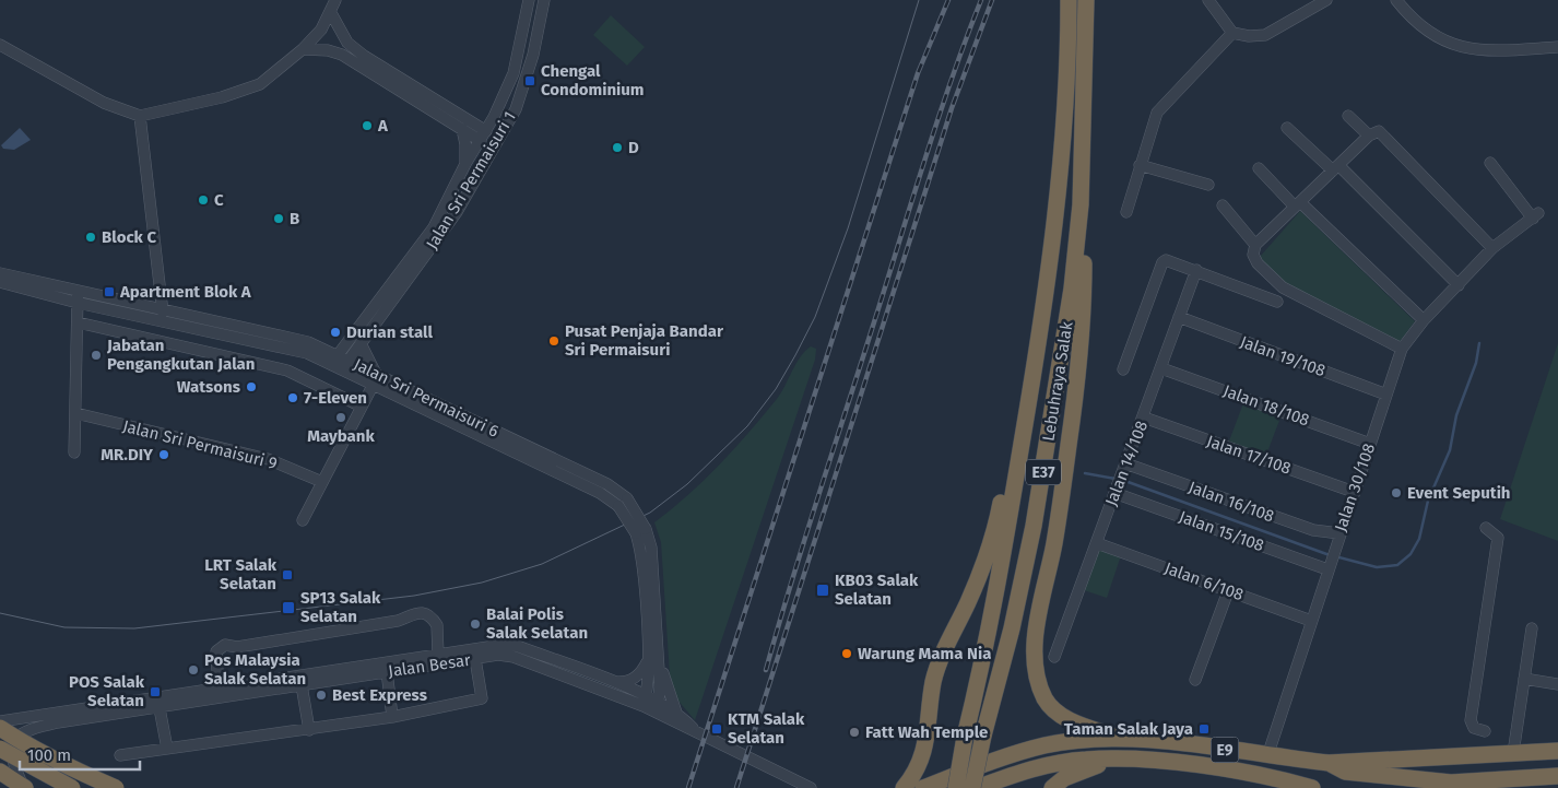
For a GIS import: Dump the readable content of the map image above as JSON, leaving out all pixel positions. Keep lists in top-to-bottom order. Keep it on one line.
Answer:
{"streets":{"highway":["Lebuhraya Salak","E37","E9"],"street":["Jalan Sri Permaisuri 1","Jalan 19/108","Jalan Sri Permaisuri 6","Jalan 18/108","Jalan Sri Permaisuri 9","Jalan 17/108","Jalan 14/108","Jalan 30/108","Jalan 16/108","Jalan 15/108","Jalan 6/108","Jalan Besar"]},"crossings":[["Jalan Sri Permaisuri 1","Jalan Sri Permaisuri 6"],["Jalan 19/108","Jalan 14/108"],["Jalan 19/108","Jalan 30/108"],["Jalan Sri Permaisuri 6","Jalan Besar"],["Jalan 18/108","Jalan 14/108"],["Jalan 18/108","Jalan 30/108"],["Jalan 17/108","Jalan 14/108"],["Jalan 17/108","Jalan 30/108"],["Jalan 14/108","Jalan 16/108"],["Jalan 14/108","Jalan 15/108"],["Jalan 14/108","Jalan 6/108"],["Jalan 30/108","Jalan 16/108"],["Jalan 30/108","Jalan 15/108"],["Jalan 30/108","Jalan 6/108"],["Jalan 30/108","E9"]],"places":{"transit":["Chengal Condominium","Apartment Blok A","LRT Salak Selatan","KB03 Salak Selatan","SP13 Salak Selatan","POS Salak Selatan","KTM Salak Selatan","Taman Salak Jaya"],"other":["A","D","C","B","Block C","Durian stall","Pusat Penjaja Bandar Sri Permaisuri","Jabatan Pengangkutan Jalan","Watsons","7-Eleven","Maybank","MR.DIY","Event Seputih","Balai Polis Salak Selatan","Warung Mama Nia","Pos Malaysia Salak Selatan","Best Express","Fatt Wah Temple"]},"scale_bar":"100 m"}
